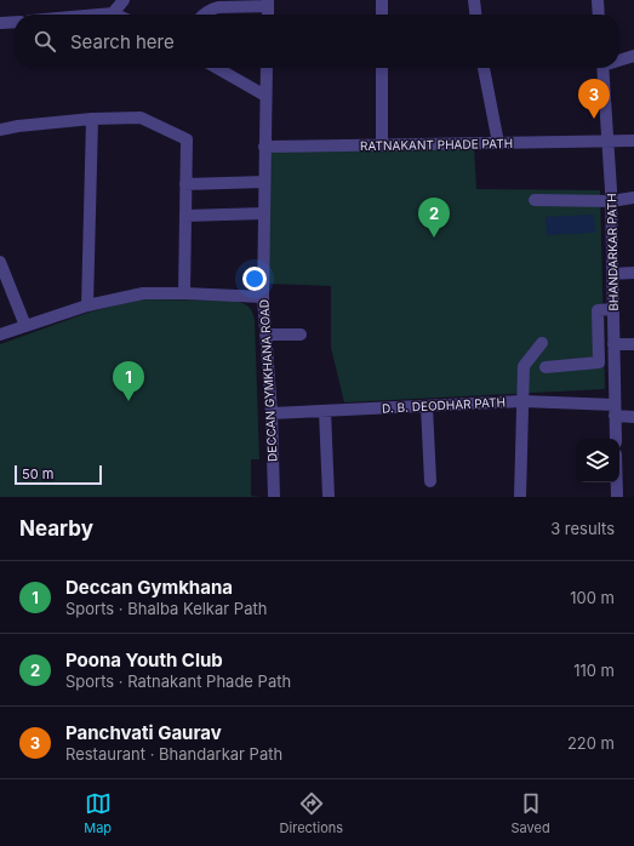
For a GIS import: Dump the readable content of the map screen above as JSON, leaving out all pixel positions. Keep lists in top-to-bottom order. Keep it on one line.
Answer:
{"streets":{"street":["RATNAKANT PHADE PATH","BHANDARKAR PATH","DECCAN GYMKHANA ROAD","D. B. DEODHAR PATH"]},"crossings":[["RATNAKANT PHADE PATH","BHANDARKAR PATH"],["RATNAKANT PHADE PATH","DECCAN GYMKHANA ROAD"],["BHANDARKAR PATH","D. B. DEODHAR PATH"],["DECCAN GYMKHANA ROAD","D. B. DEODHAR PATH"]],"scale_bar":"50 m","page":{"search":"Search here","pins":["3","2","1"],"scale":"50 m","heading":["Nearby","3 results"],"list":[{"mark":"1","name":"Deccan Gymkhana","note":"Sports · Bhalba Kelkar Path","value":"100 m"},{"mark":"2","name":"Poona Youth Club","note":"Sports · Ratnakant Phade Path","value":"110 m"},{"mark":"3","name":"Panchvati Gaurav","note":"Restaurant · Bhandarkar Path","value":"220 m"}],"nav":["Map","Directions","Saved"]}}
